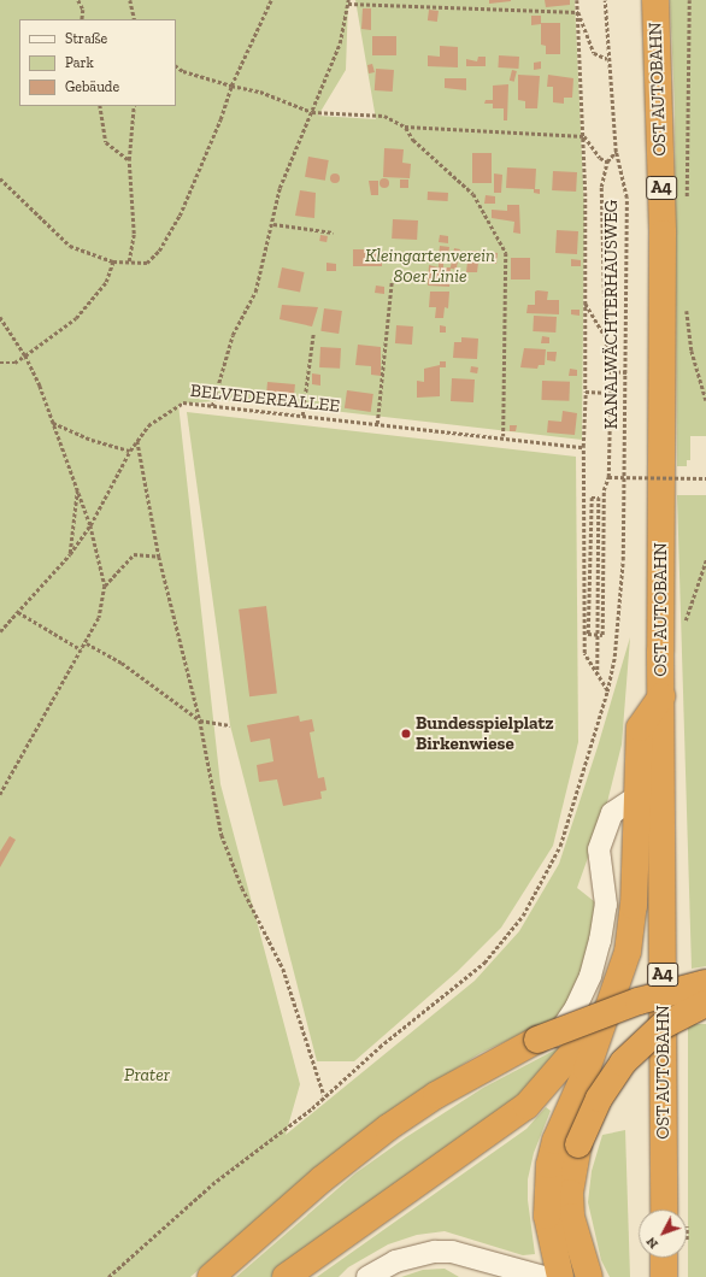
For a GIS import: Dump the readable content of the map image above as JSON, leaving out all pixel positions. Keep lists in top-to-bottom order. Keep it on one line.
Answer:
{"streets":{"highway":["OST AUTOBAHN","A4"],"path":["KANALWÄCHTERHAUSWEG","BELVEDEREALLEE"]},"parks":["Kleingartenverein 80er Linie","Prater"],"places":["Bundesspielplatz Birkenwiese"],"legend":["Straße","Park","Gebäude"],"north":"bottom left"}
